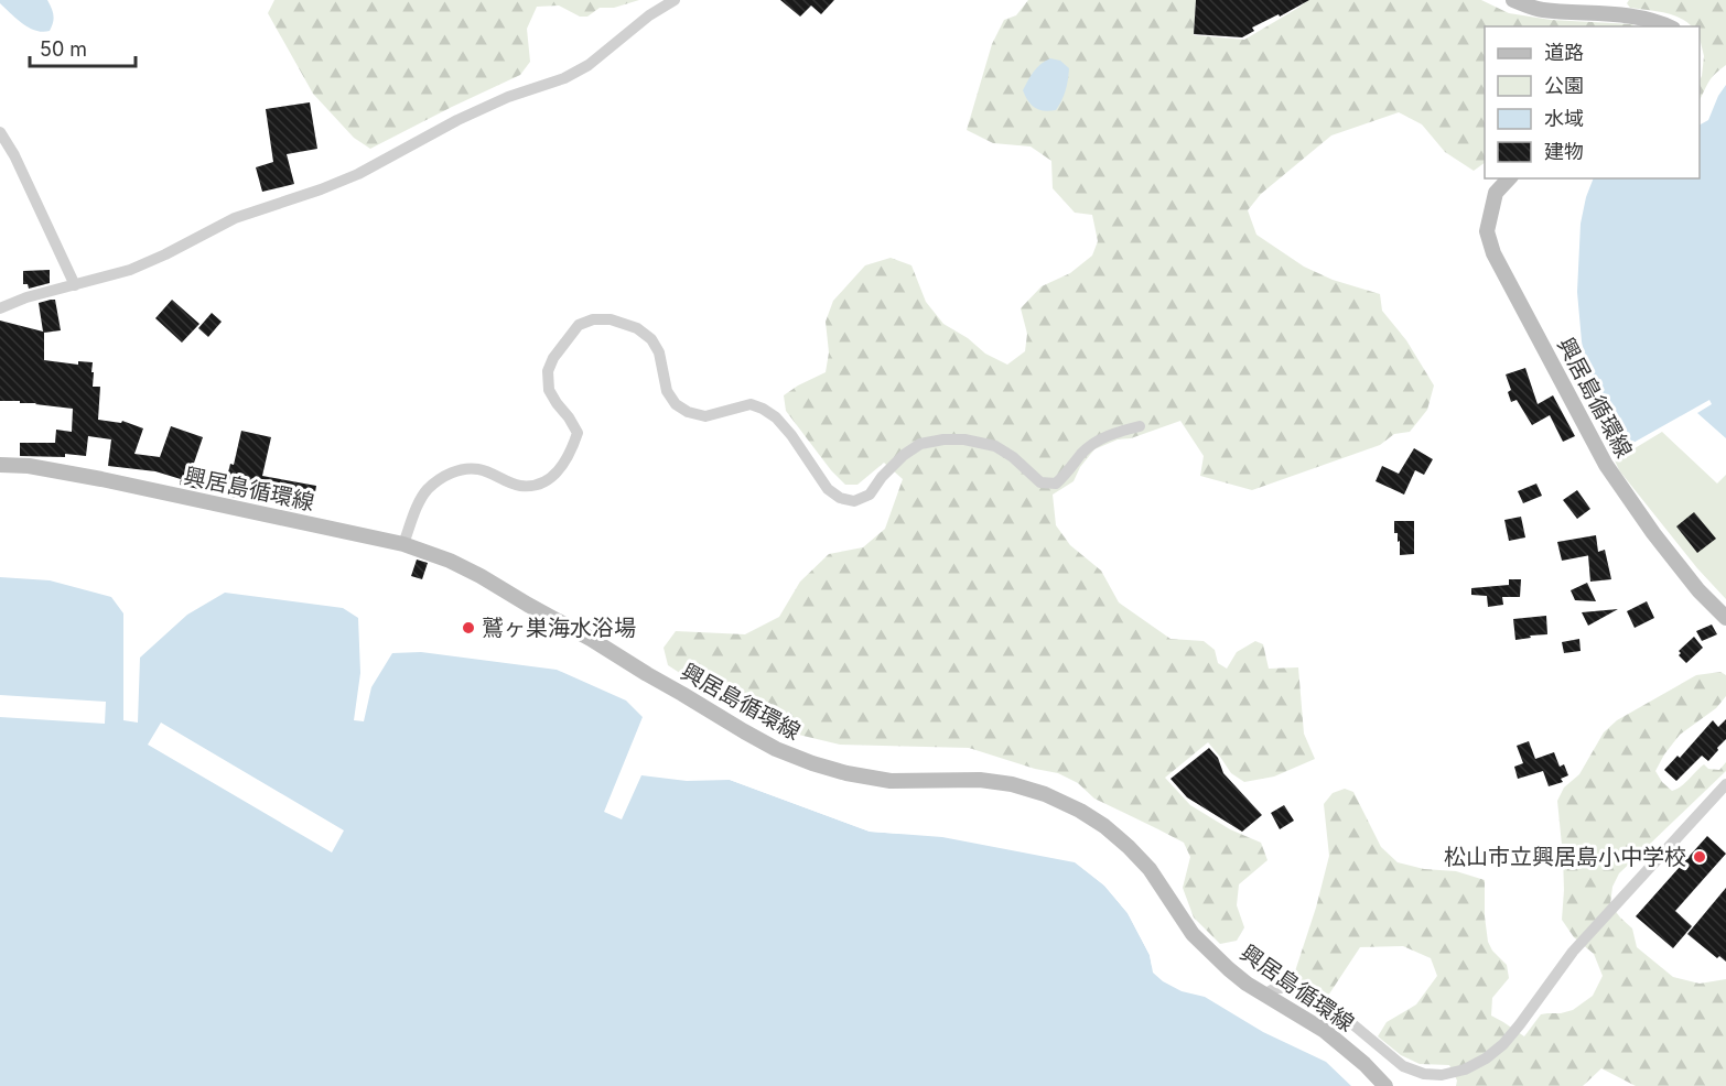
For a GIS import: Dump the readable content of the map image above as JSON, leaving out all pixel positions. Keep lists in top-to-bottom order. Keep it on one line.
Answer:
{"streets":{"main road":["興居島循環線"]},"places":["鷲ヶ巣海水浴場","松山市立興居島小中学校"],"legend":["道路","公園","水域","建物"],"scale_bar":"50 m"}
